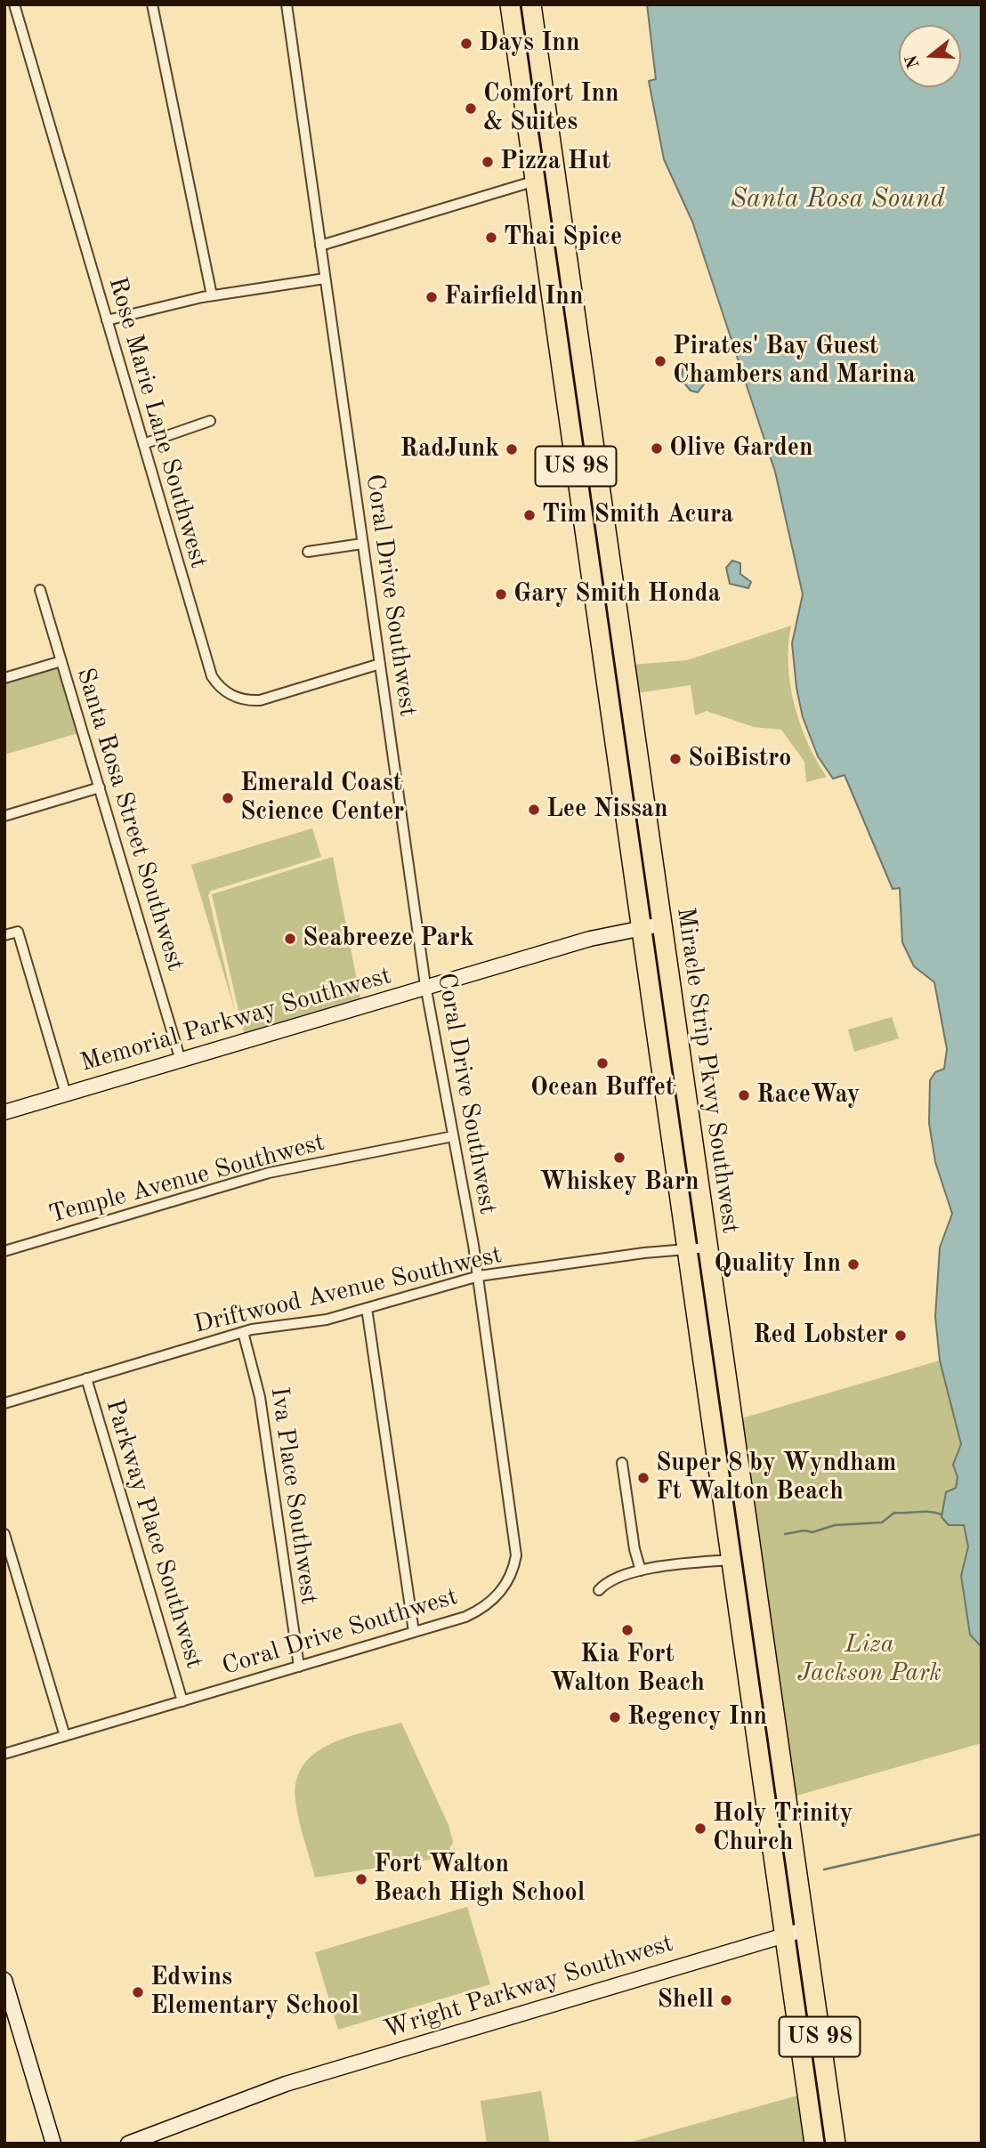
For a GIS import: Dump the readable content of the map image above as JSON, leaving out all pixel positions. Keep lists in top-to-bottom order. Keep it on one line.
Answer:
{"streets":{"highway":["US 98","Miracle Strip Pkwy Southwest"],"street":["Rose Marie Lane Southwest","Coral Drive Southwest","Santa Rosa Street Southwest","Memorial Parkway Southwest","Temple Avenue Southwest","Driftwood Avenue Southwest","Iva Place Southwest","Parkway Place Southwest","Wright Parkway Southwest"]},"crossings":[["Rose Marie Lane Southwest","Coral Drive Southwest"],["Coral Drive Southwest","Memorial Parkway Southwest"],["Coral Drive Southwest","Temple Avenue Southwest"],["Coral Drive Southwest","Driftwood Avenue Southwest"],["Coral Drive Southwest","Iva Place Southwest"],["Coral Drive Southwest","Parkway Place Southwest"],["Santa Rosa Street Southwest","Memorial Parkway Southwest"],["Memorial Parkway Southwest","Miracle Strip Pkwy Southwest"],["Miracle Strip Pkwy Southwest","Driftwood Avenue Southwest"],["Miracle Strip Pkwy Southwest","Wright Parkway Southwest"],["Driftwood Avenue Southwest","Iva Place Southwest"],["Driftwood Avenue Southwest","Parkway Place Southwest"]],"water":["Santa Rosa Sound"],"parks":["Liza Jackson Park"],"places":["Days Inn","Comfort Inn & Suites","Pizza Hut","Thai Spice","Fairfield Inn","Pirates' Bay Guest Chambers and Marina","Olive Garden","RadJunk","Tim Smith Acura","Gary Smith Honda","SoiBistro","Emerald Coast Science Center","Lee Nissan","Seabreeze Park","Ocean Buffet","RaceWay","Whiskey Barn","Quality Inn","Red Lobster","Super 8 by Wyndham Ft Walton Beach","Kia Fort Walton Beach","Regency Inn","Holy Trinity Church","Fort Walton Beach High School","Edwins Elementary School","Shell"],"north":"left"}
